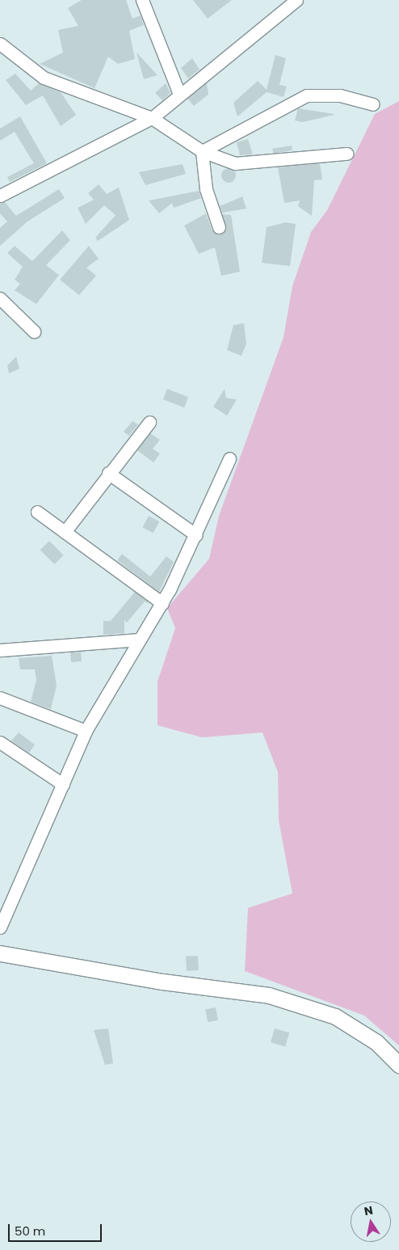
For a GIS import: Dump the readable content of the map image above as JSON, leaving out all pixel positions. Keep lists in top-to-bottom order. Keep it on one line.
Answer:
{"scale_bar":"50 m","north":"top"}
